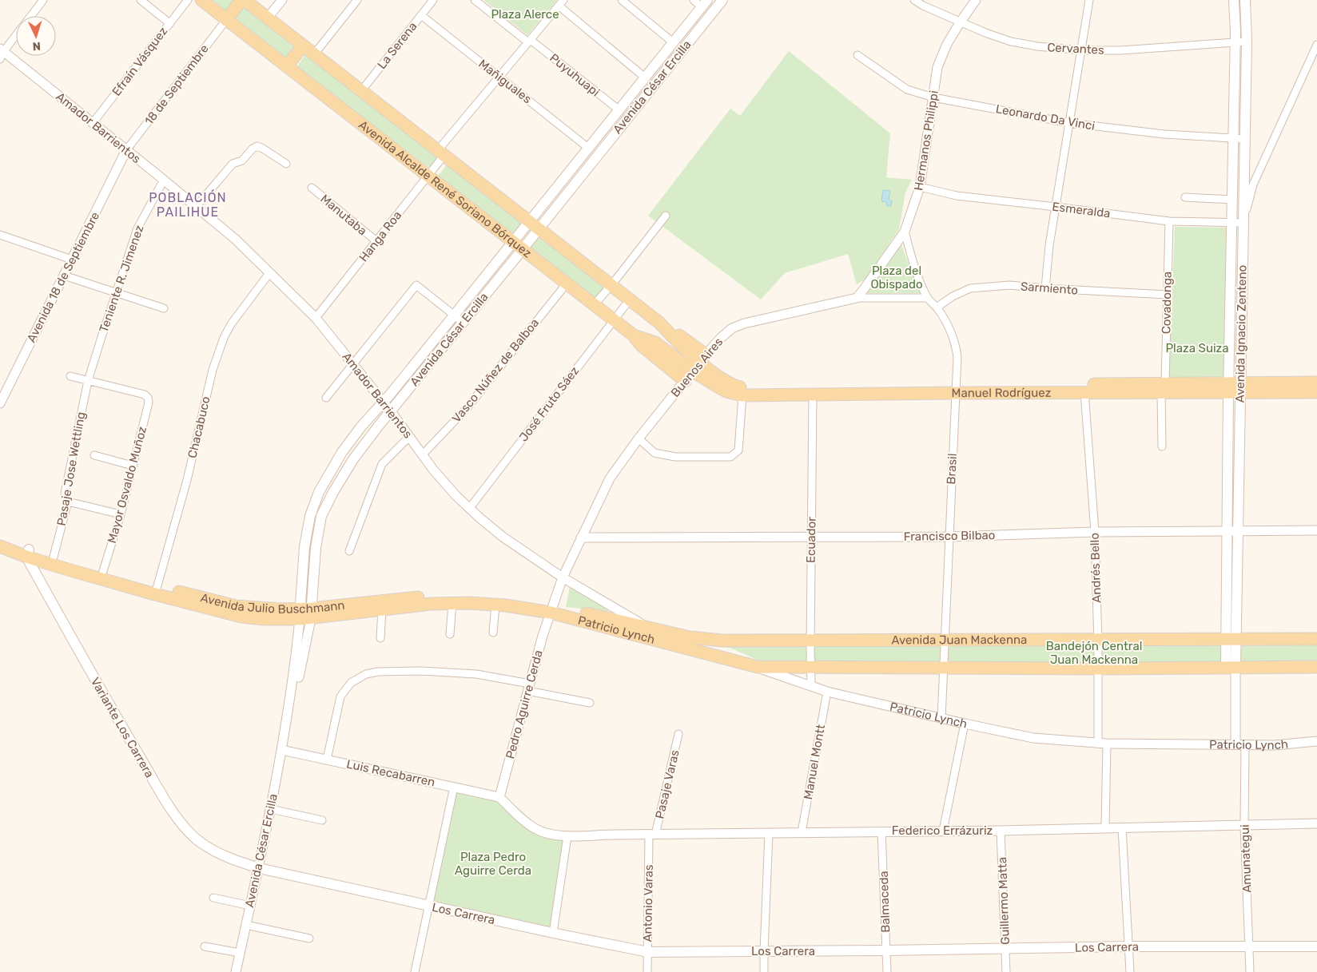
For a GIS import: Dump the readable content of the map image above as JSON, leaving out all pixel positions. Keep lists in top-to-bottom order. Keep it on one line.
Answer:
{"streets":{"main road":["Avenida César Ercilla","Avenida Alcalde René Soriano Bórquez","Avenida Ignacio Zenteno","Manuel Rodríguez","Avenida Julio Buschmann","Patricio Lynch","Avenida Juan Mackenna","Variante Los Carrera","Los Carrera"],"street":["La Serena","Cervantes","Efraín Vásquez","Puyuhuapi","Mañiguales","18 de Septiembre","Leonardo Da Vinci","Amador Barrientos","Hermanos Philippi","Esmeralda","Manutaba","Hanga Roa","Avenida 18 de Septiembre","Teniente R. Jimenez","Sarmiento","Covadonga","Buenos Aires","Vasco Núñez de Balboa","José Fruto Sáez","Chacabuco","Pasaje Jose Wettling","Brasil","Mayor Osvaldo Muñoz","Francisco Bilbao","Ecuador","Andrés Bello","Pedro Aguirre Cerda","Manuel Montt","Luis Recabarren","Pasaje Varas","Federico Errázuriz","Amunategui","Guillermo Matta","Balmaceda","Antonio Varas"]},"crossings":[["La Serena","Mañiguales"],["Cervantes","Hermanos Philippi"],["Cervantes","Avenida Ignacio Zenteno"],["Efraín Vásquez","Amador Barrientos"],["Puyuhuapi","Avenida César Ercilla"],["Puyuhuapi","Hanga Roa"],["Mañiguales","Avenida César Ercilla"],["Mañiguales","Hanga Roa"],["18 de Septiembre","Amador Barrientos"],["18 de Septiembre","Avenida Alcalde René Soriano Bórquez"],["18 de Septiembre","Avenida 18 de Septiembre"],["Avenida César Ercilla","Amador Barrientos"],["Avenida César Ercilla","Avenida Alcalde René Soriano Bórquez"],["Avenida César Ercilla","Avenida Julio Buschmann"],["Avenida César Ercilla","Variante Los Carrera"],["Avenida César Ercilla","Luis Recabarren"],["Avenida César Ercilla","Los Carrera"],["Leonardo Da Vinci","Hermanos Philippi"],["Leonardo Da Vinci","Avenida Ignacio Zenteno"],["Amador Barrientos","Hanga Roa"],["Amador Barrientos","Avenida 18 de Septiembre"],["Amador Barrientos","Teniente R. Jimenez"],["Amador Barrientos","Buenos Aires"],["Amador Barrientos","Vasco Núñez de Balboa"],["Amador Barrientos","José Fruto Sáez"],["Amador Barrientos","Chacabuco"],["Amador Barrientos","Avenida Juan Mackenna"],["Hermanos Philippi","Esmeralda"],["Hermanos Philippi","Buenos Aires"],["Hermanos Philippi","Brasil"],["Avenida Alcalde René Soriano Bórquez","Hanga Roa"],["Avenida Alcalde René Soriano Bórquez","Buenos Aires"],["Avenida Alcalde René Soriano Bórquez","Vasco Núñez de Balboa"],["Avenida Alcalde René Soriano Bórquez","Manuel Rodríguez"],["Avenida Alcalde René Soriano Bórquez","José Fruto Sáez"],["Esmeralda","Covadonga"],["Esmeralda","Avenida Ignacio Zenteno"],["Manutaba","Hanga Roa"],["Teniente R. Jimenez","Pasaje Jose Wettling"],["Teniente R. Jimenez","Mayor Osvaldo Muñoz"],["Sarmiento","Covadonga"],["Sarmiento","Brasil"],["Covadonga","Manuel Rodríguez"],["Avenida Ignacio Zenteno","Manuel Rodríguez"],["Avenida Ignacio Zenteno","Francisco Bilbao"],["Avenida Ignacio Zenteno","Avenida Juan Mackenna"],["Buenos Aires","Manuel Rodríguez"],["Buenos Aires","Brasil"],["Buenos Aires","Francisco Bilbao"],["Buenos Aires","Avenida Julio Buschmann"],["Buenos Aires","Patricio Lynch"],["Buenos Aires","Avenida Juan Mackenna"],["Buenos Aires","Pedro Aguirre Cerda"],["Manuel Rodríguez","Brasil"],["Manuel Rodríguez","Ecuador"],["Manuel Rodríguez","Andrés Bello"],["Chacabuco","Avenida Julio Buschmann"],["Pasaje Jose Wettling","Mayor Osvaldo Muñoz"],["Pasaje Jose Wettling","Avenida Julio Buschmann"],["Brasil","Francisco Bilbao"],["Brasil","Patricio Lynch"],["Brasil","Avenida Juan Mackenna"],["Mayor Osvaldo Muñoz","Avenida Julio Buschmann"],["Francisco Bilbao","Ecuador"],["Francisco Bilbao","Andrés Bello"],["Ecuador","Patricio Lynch"],["Ecuador","Avenida Juan Mackenna"],["Andrés Bello","Patricio Lynch"],["Andrés Bello","Avenida Juan Mackenna"],["Andrés Bello","Federico Errázuriz"],["Avenida Julio Buschmann","Patricio Lynch"],["Avenida Julio Buschmann","Avenida Juan Mackenna"],["Avenida Julio Buschmann","Pedro Aguirre Cerda"],["Avenida Julio Buschmann","Variante Los Carrera"],["Patricio Lynch","Avenida Juan Mackenna"],["Patricio Lynch","Pedro Aguirre Cerda"],["Patricio Lynch","Manuel Montt"],["Patricio Lynch","Amunategui"],["Avenida Juan Mackenna","Pedro Aguirre Cerda"],["Pedro Aguirre Cerda","Luis Recabarren"],["Pedro Aguirre Cerda","Federico Errázuriz"],["Variante Los Carrera","Los Carrera"],["Manuel Montt","Federico Errázuriz"],["Luis Recabarren","Federico Errázuriz"],["Pasaje Varas","Federico Errázuriz"],["Pasaje Varas","Antonio Varas"],["Federico Errázuriz","Amunategui"],["Federico Errázuriz","Guillermo Matta"],["Federico Errázuriz","Balmaceda"],["Federico Errázuriz","Antonio Varas"],["Amunategui","Los Carrera"],["Guillermo Matta","Los Carrera"],["Balmaceda","Los Carrera"],["Antonio Varas","Los Carrera"]],"districts":["POBLACIÓN PAILIHUE"],"parks":["Plaza Alerce","Plaza del Obispado","Plaza Suiza","Bandejón Central Juan Mackenna","Plaza Pedro Aguirre Cerda"],"north":"bottom"}
